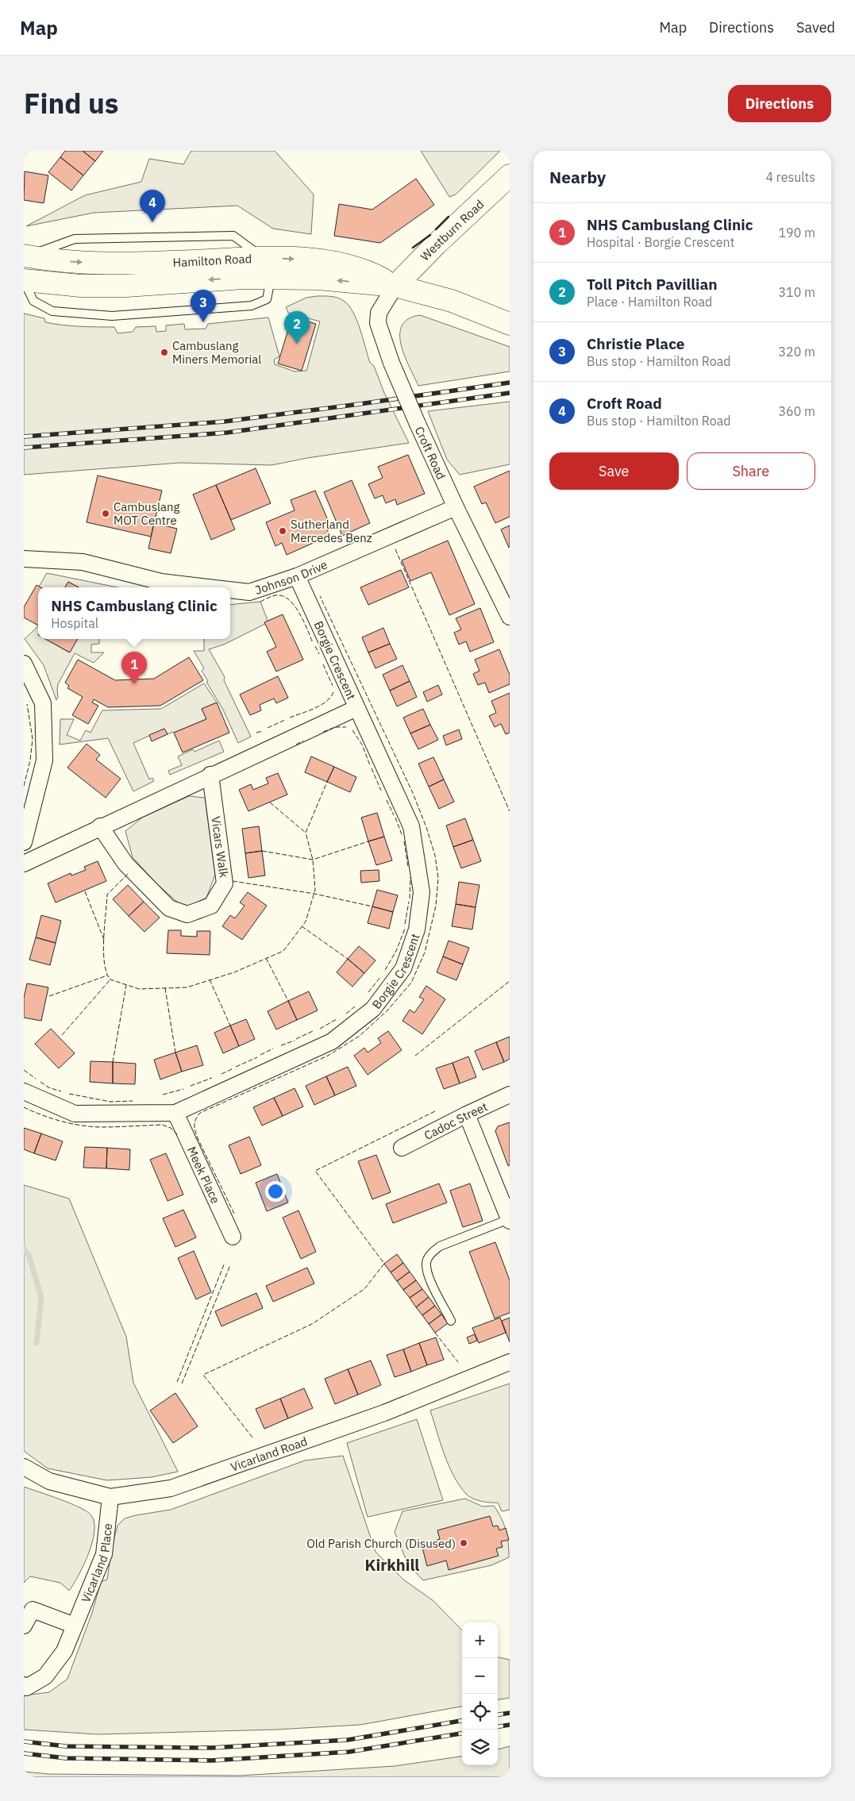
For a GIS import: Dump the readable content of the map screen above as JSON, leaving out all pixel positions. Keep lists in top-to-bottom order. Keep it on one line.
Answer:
{"streets":{"main road":["Westburn Road","Hamilton Road"],"street":["Croft Road","Johnson Drive","Borgie Crescent","Vicars Walk","Cadoc Street","Meek Place","Vicarland Road","Vicarland Place"]},"crossings":[["Westburn Road","Hamilton Road"],["Westburn Road","Croft Road"],["Hamilton Road","Croft Road"],["Croft Road","Johnson Drive"],["Johnson Drive","Borgie Crescent"],["Borgie Crescent","Meek Place"],["Vicarland Road","Vicarland Place"]],"districts":["Kirkhill"],"places":["Cambuslang Miners Memorial","Cambuslang MOT Centre","Sutherland Mercedes Benz","Old Parish Church (Disused)"],"page":{"header":"Map","nav":["Map","Directions","Saved"],"title":"Find us","buttons":["Directions",["Save","Share"]],"heading":["Nearby","4 results"],"pins":["4","3","2","1"],"list":[{"mark":"1","name":"NHS Cambuslang Clinic","note":"Hospital · Borgie Crescent","value":"190 m"},{"mark":"2","name":"Toll Pitch Pavillian","note":"Place · Hamilton Road","value":"310 m"},{"mark":"3","name":"Christie Place","note":"Bus stop · Hamilton Road","value":"320 m"},{"mark":"4","name":"Croft Road","note":"Bus stop · Hamilton Road","value":"360 m"}],"popup":["NHS Cambuslang Clinic","Hospital"],"map_buttons":["+","−"]}}
